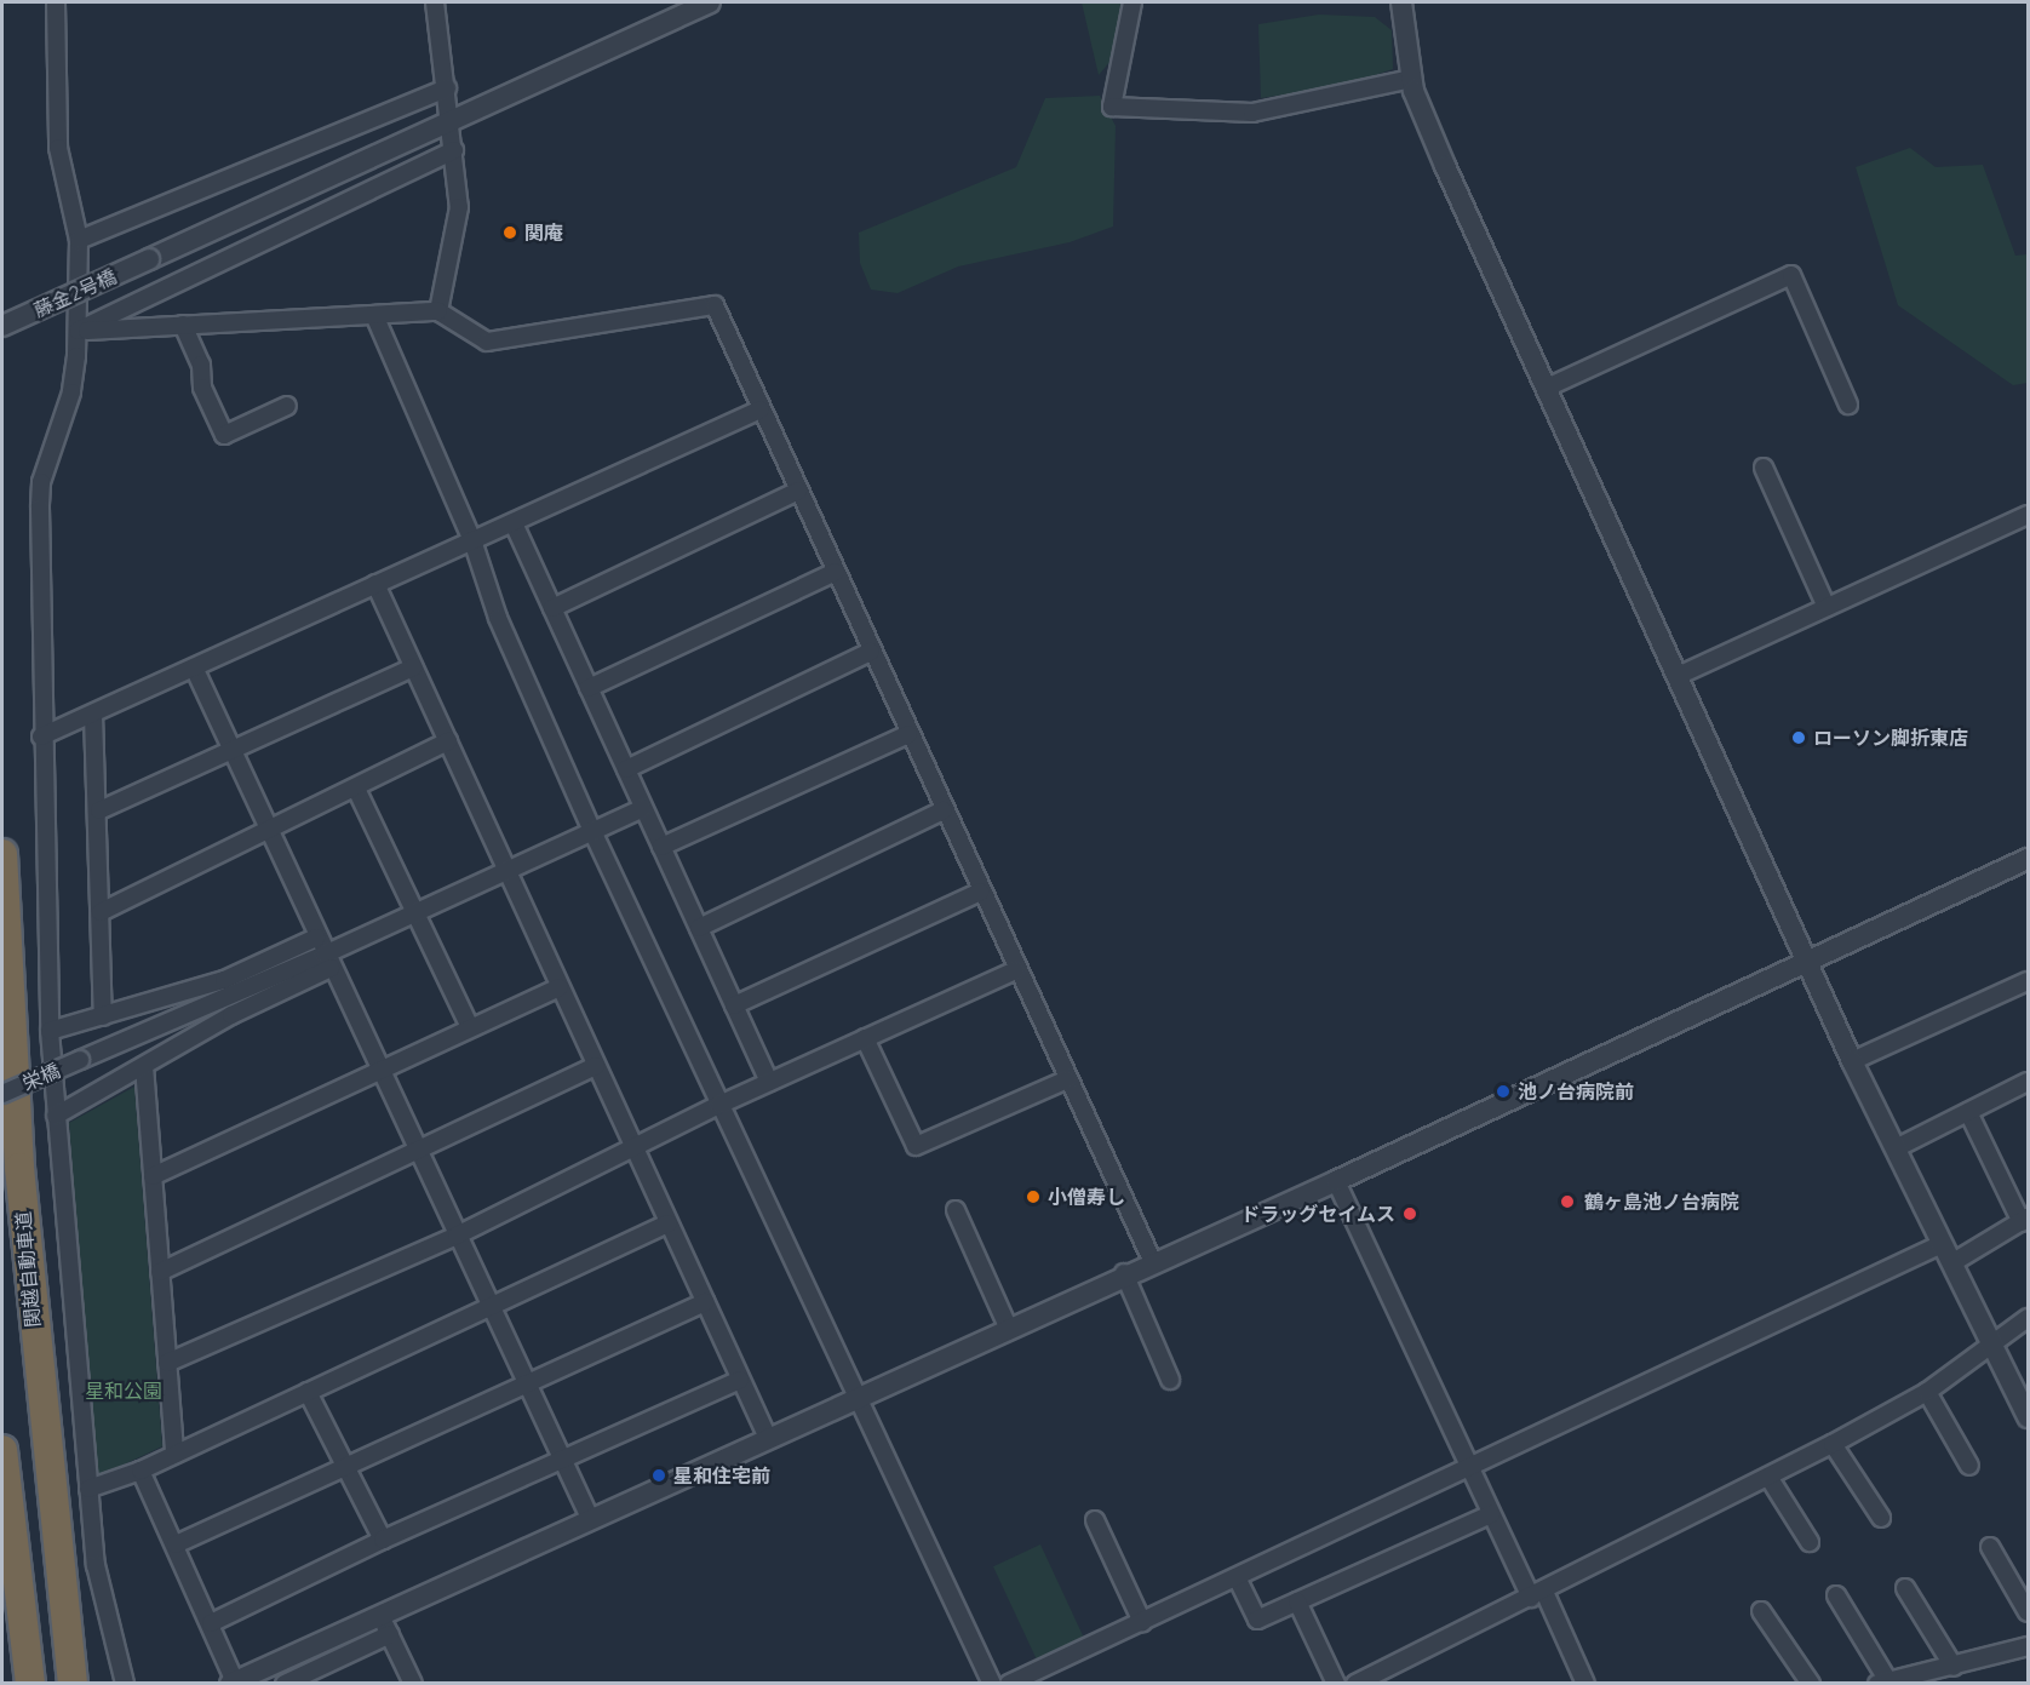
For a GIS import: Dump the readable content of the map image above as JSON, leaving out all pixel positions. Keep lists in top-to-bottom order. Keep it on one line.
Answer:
{"streets":{"highway":["関越自動車道"],"street":["藤金2号橋","栄橋"]},"parks":["星和公園"],"places":["関庵","ローソン脚折東店","池ノ台病院前","小僧寿し","鶴ヶ島池ノ台病院","ドラッグセイムス","星和住宅前"]}
